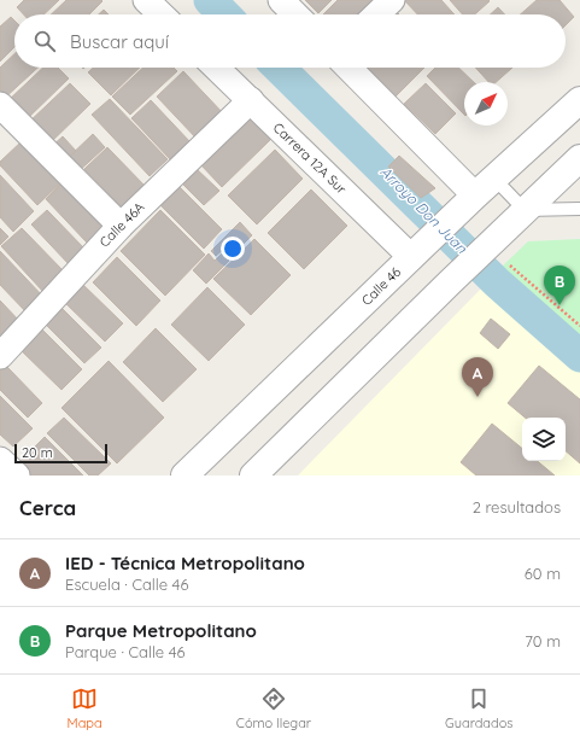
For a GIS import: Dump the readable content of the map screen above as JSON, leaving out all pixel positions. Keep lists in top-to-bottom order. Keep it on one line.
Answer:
{"streets":{"street":["Carrera 12A Sur","Calle 46A","Calle 46"]},"crossings":[["Carrera 12A Sur","Calle 46A"],["Carrera 12A Sur","Calle 46"]],"water":["Arroyo Don Juan"],"scale_bar":"20 m","north":"top right","page":{"search":"Buscar aquí","pins":["B","A"],"scale":"20 m","heading":["Cerca","2 resultados"],"list":[{"mark":"A","name":"IED - Técnica Metropolitano","note":"Escuela · Calle 46","value":"60 m"},{"mark":"B","name":"Parque Metropolitano","note":"Parque · Calle 46","value":"70 m"}],"nav":["Mapa","Cómo llegar","Guardados"]}}
